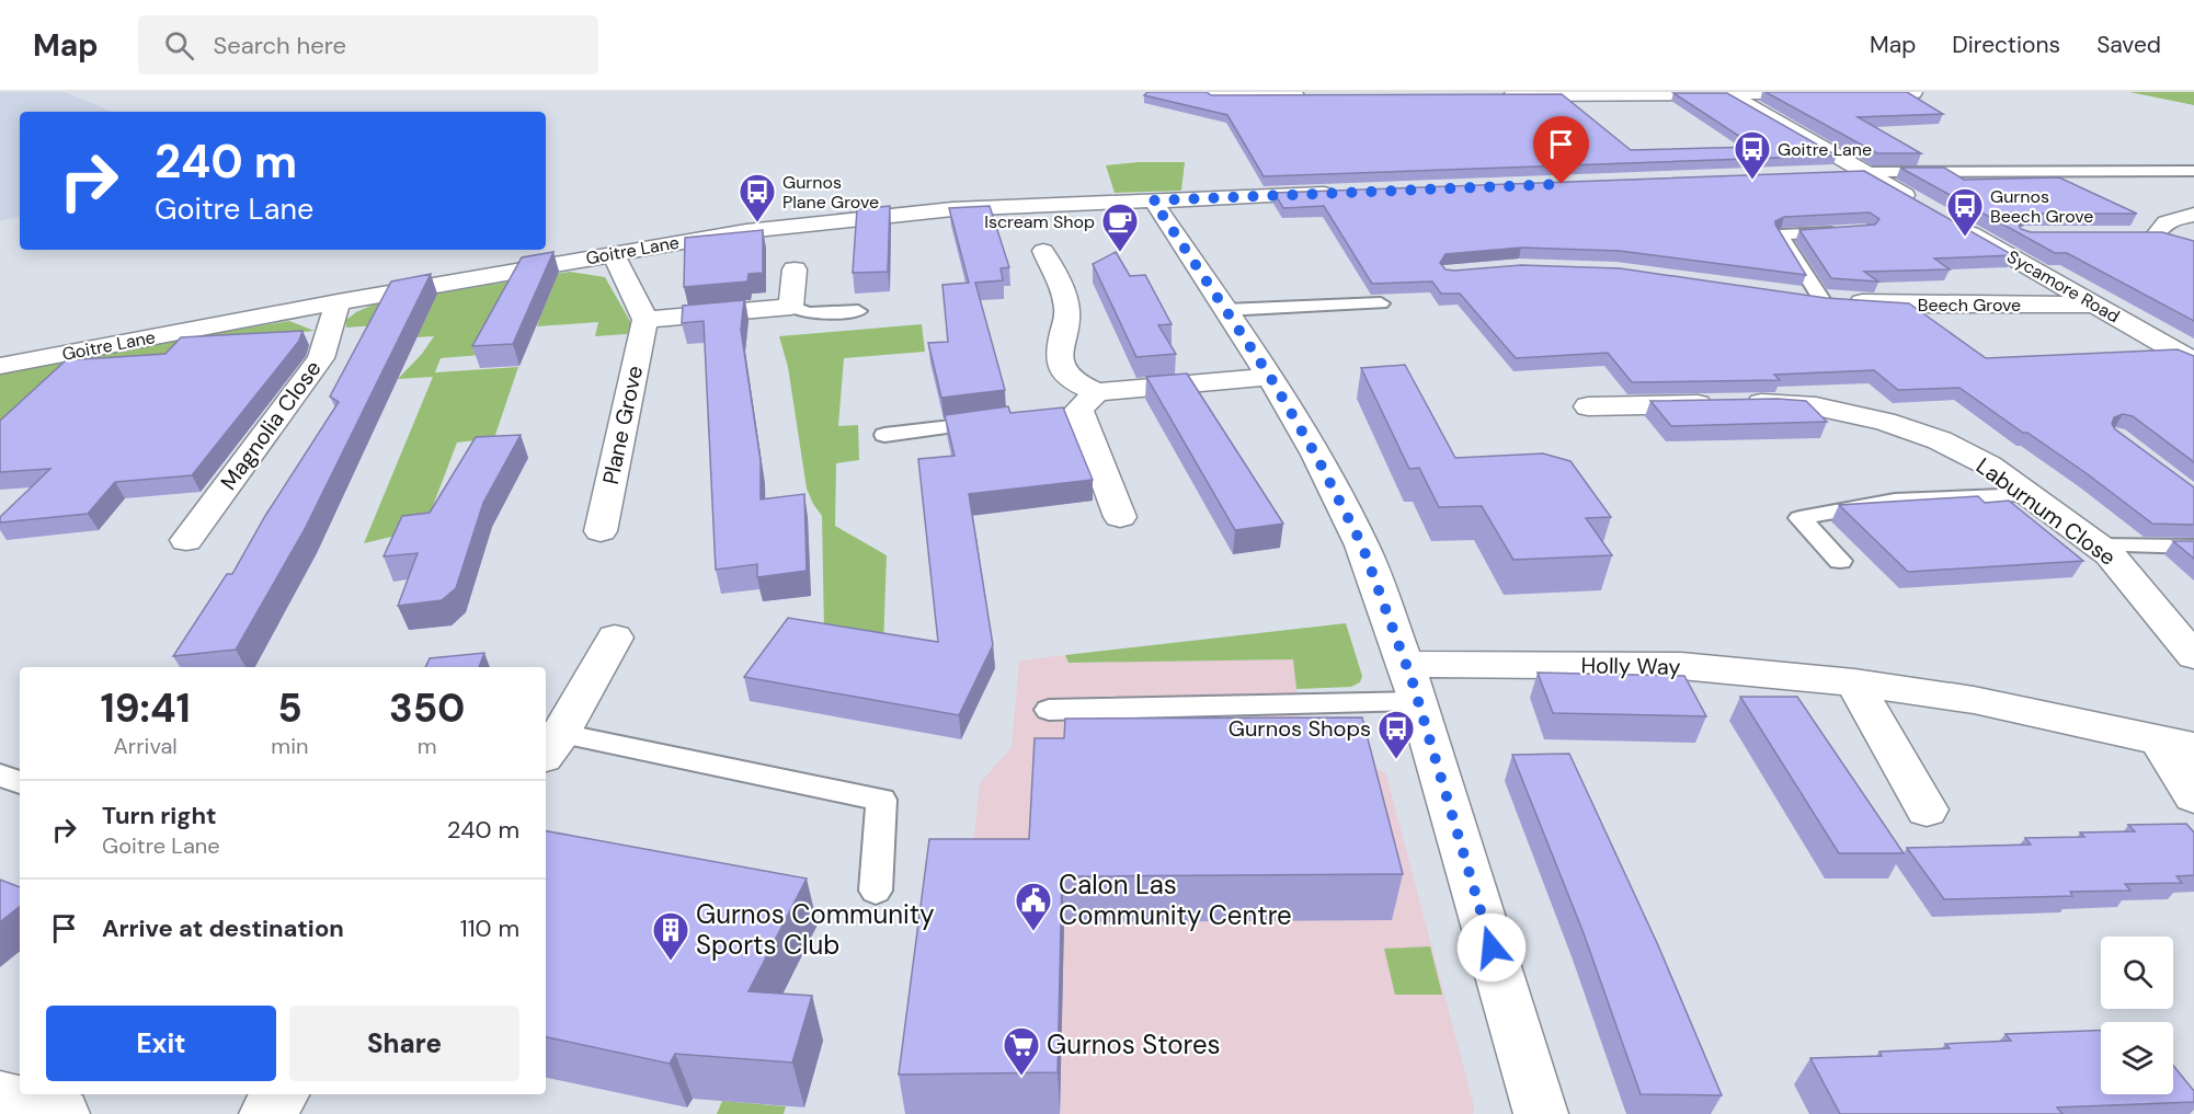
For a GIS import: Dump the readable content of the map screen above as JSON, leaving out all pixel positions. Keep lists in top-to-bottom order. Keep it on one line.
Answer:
{"streets":{"street":["Goitre Lane","Sycamore Road","Beech Grove","Magnolia Close","Plane Grove","Laburnum Close","Holly Way"]},"crossings":[["Goitre Lane","Magnolia Close"],["Sycamore Road","Beech Grove"]],"places":{"bus stop":["Goitre Lane","Gurnos Plane Grove","Gurnos Beech Grove","Gurnos Shops"],"cafe":["Iscream Shop"],"public building":["Calon Las Community Centre"],"building":["Gurnos Community Sports Club"],"supermarket":["Gurnos Stores"]},"page":{"header":"Map","search":"Search here","nav":["Map","Directions","Saved"],"turn":["240 m","Goitre Lane"],"eta":["19:41","Arrival","5","min","350","m"],"list":[{"name":"Turn right","note":"Goitre Lane","value":"240 m"},{"name":"Arrive at destination","value":"110 m"}],"buttons":["Exit","Share"]}}
